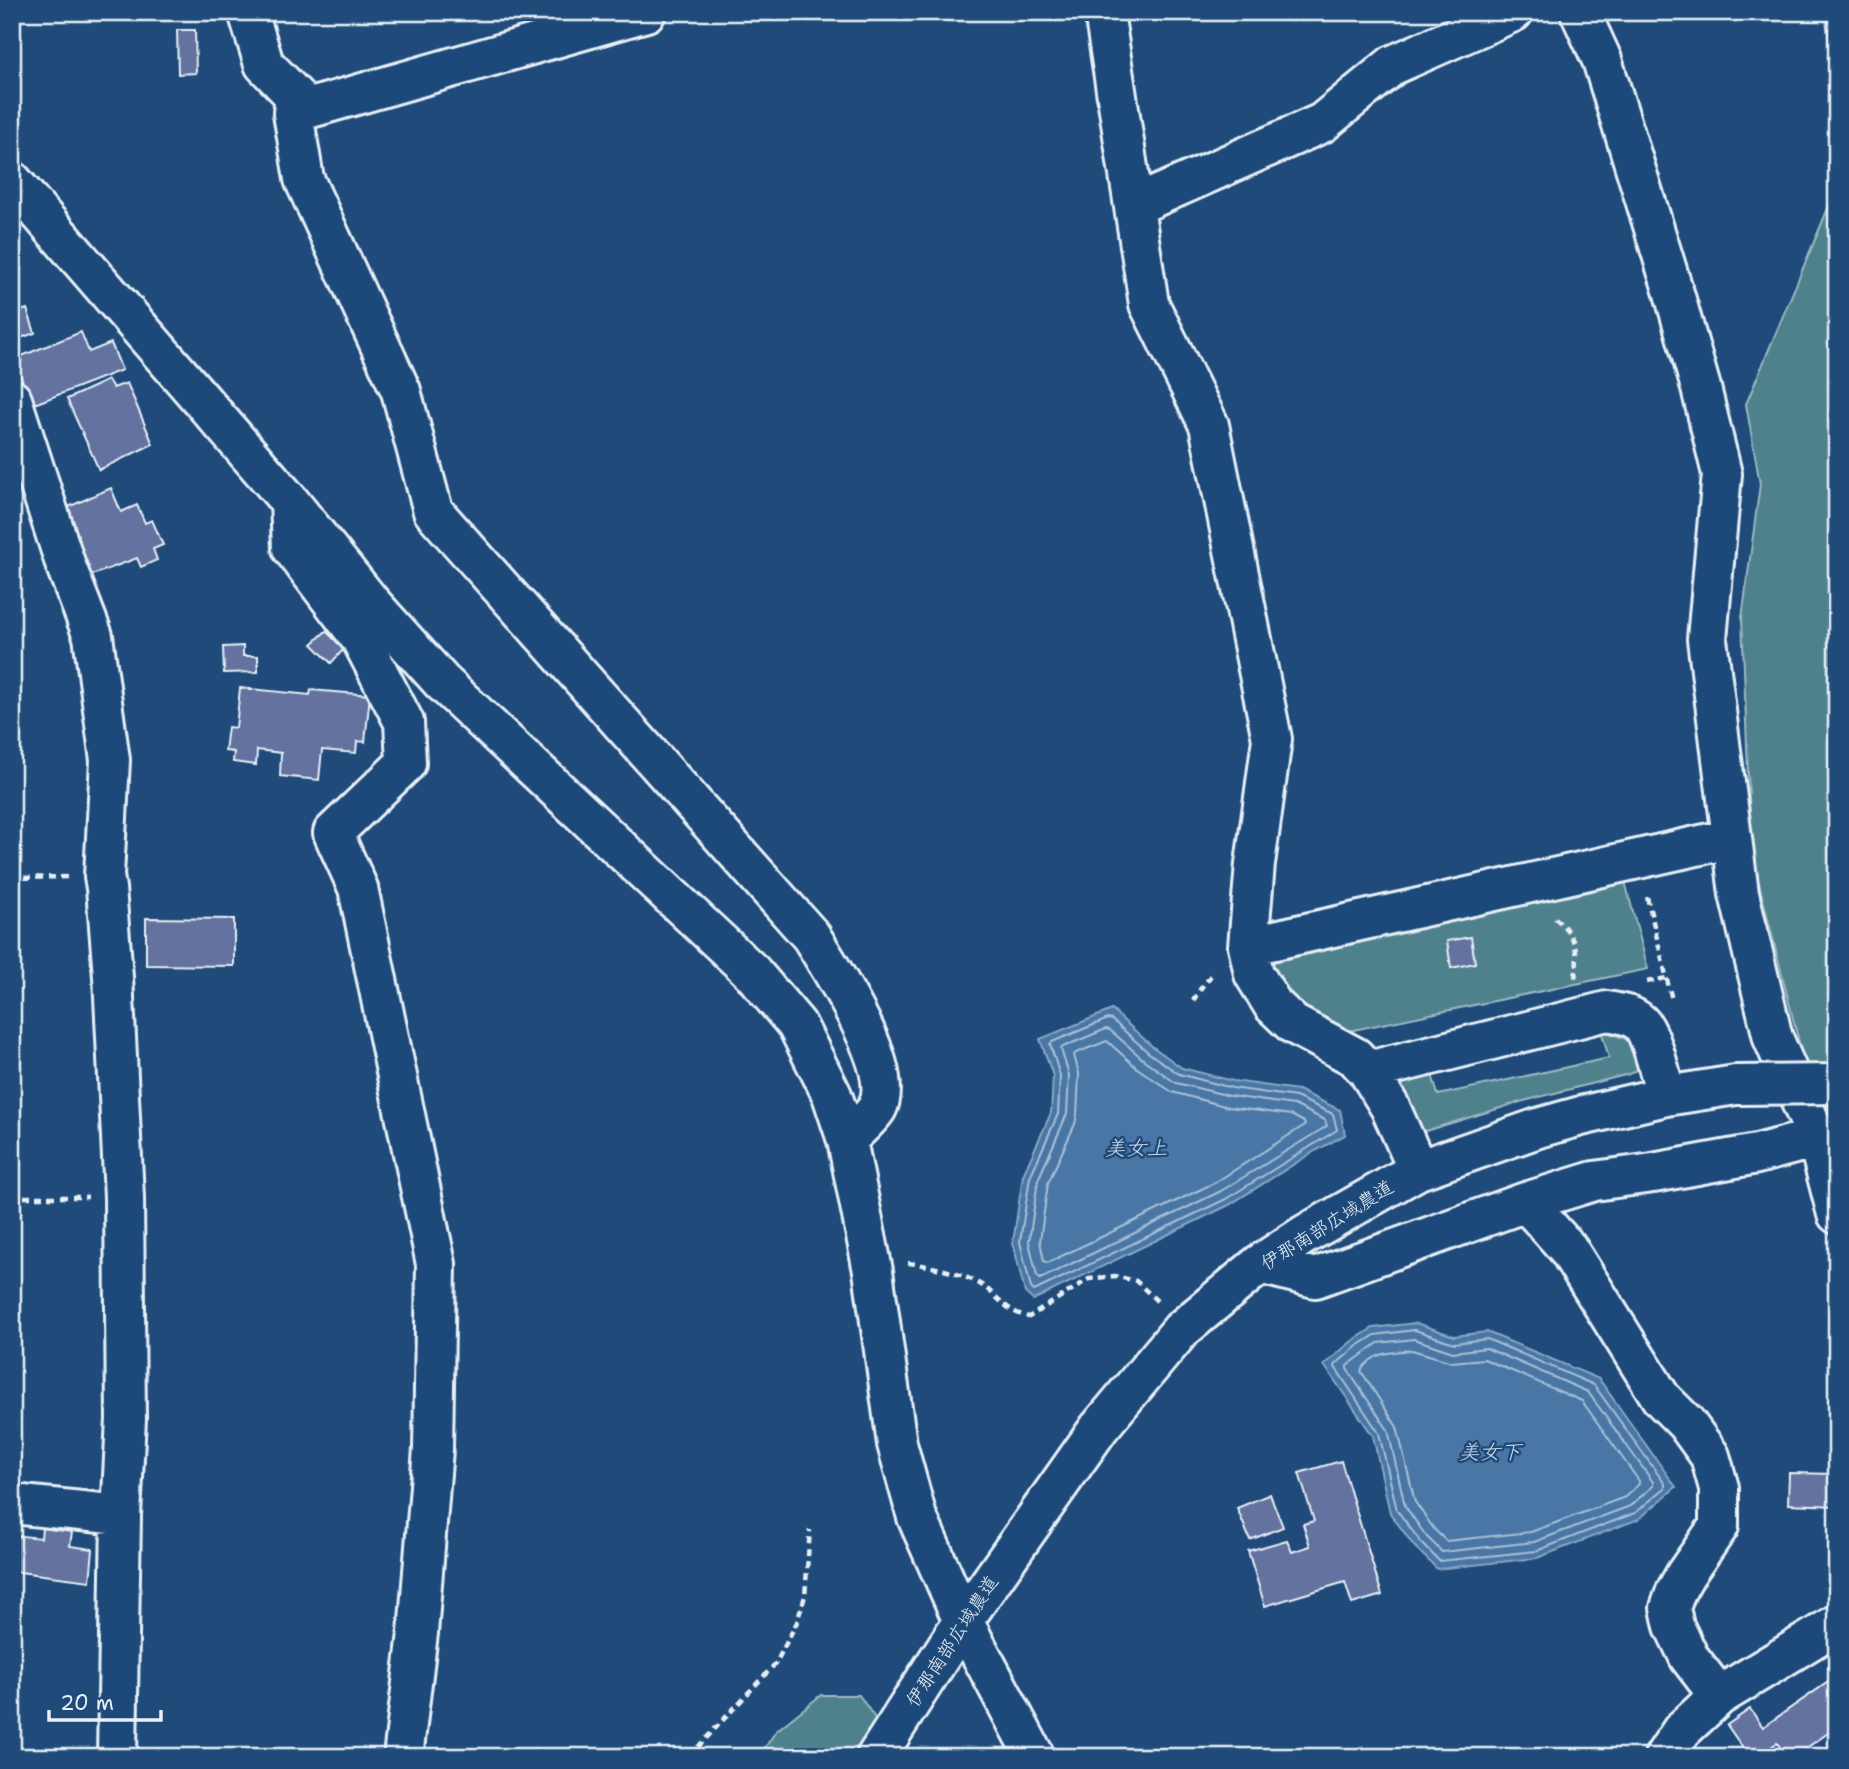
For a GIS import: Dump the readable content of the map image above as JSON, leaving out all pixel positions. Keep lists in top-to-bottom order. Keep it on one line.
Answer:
{"streets":{"street":["伊那南部広域農道"]},"water":["美女上","美女下"],"scale_bar":"20 m"}
